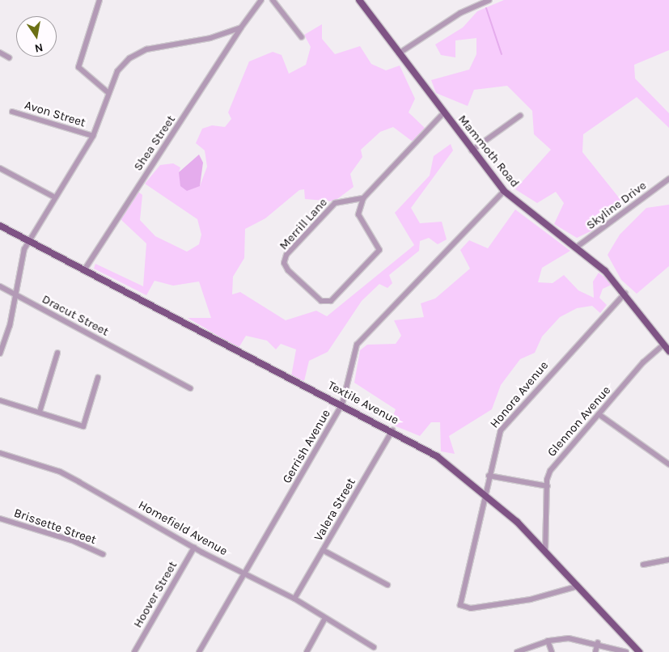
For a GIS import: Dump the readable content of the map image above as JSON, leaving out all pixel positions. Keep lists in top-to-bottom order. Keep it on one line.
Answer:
{"streets":{"main road":["Mammoth Road","Textile Avenue"],"street":["Avon Street","Shea Street","Skyline Drive","Merrill Lane","Dracut Street","Honora Avenue","Glennon Avenue","Gerrish Avenue","Valera Street","Brissette Street","Homefield Avenue","Hoover Street"]},"crossings":[["Shea Street","Textile Avenue"],["Mammoth Road","Skyline Drive"],["Mammoth Road","Honora Avenue"],["Mammoth Road","Glennon Avenue"],["Mammoth Road","Gerrish Avenue"],["Honora Avenue","Textile Avenue"],["Textile Avenue","Glennon Avenue"],["Textile Avenue","Gerrish Avenue"],["Textile Avenue","Valera Street"],["Gerrish Avenue","Homefield Avenue"],["Valera Street","Homefield Avenue"],["Homefield Avenue","Hoover Street"]],"north":"bottom"}
